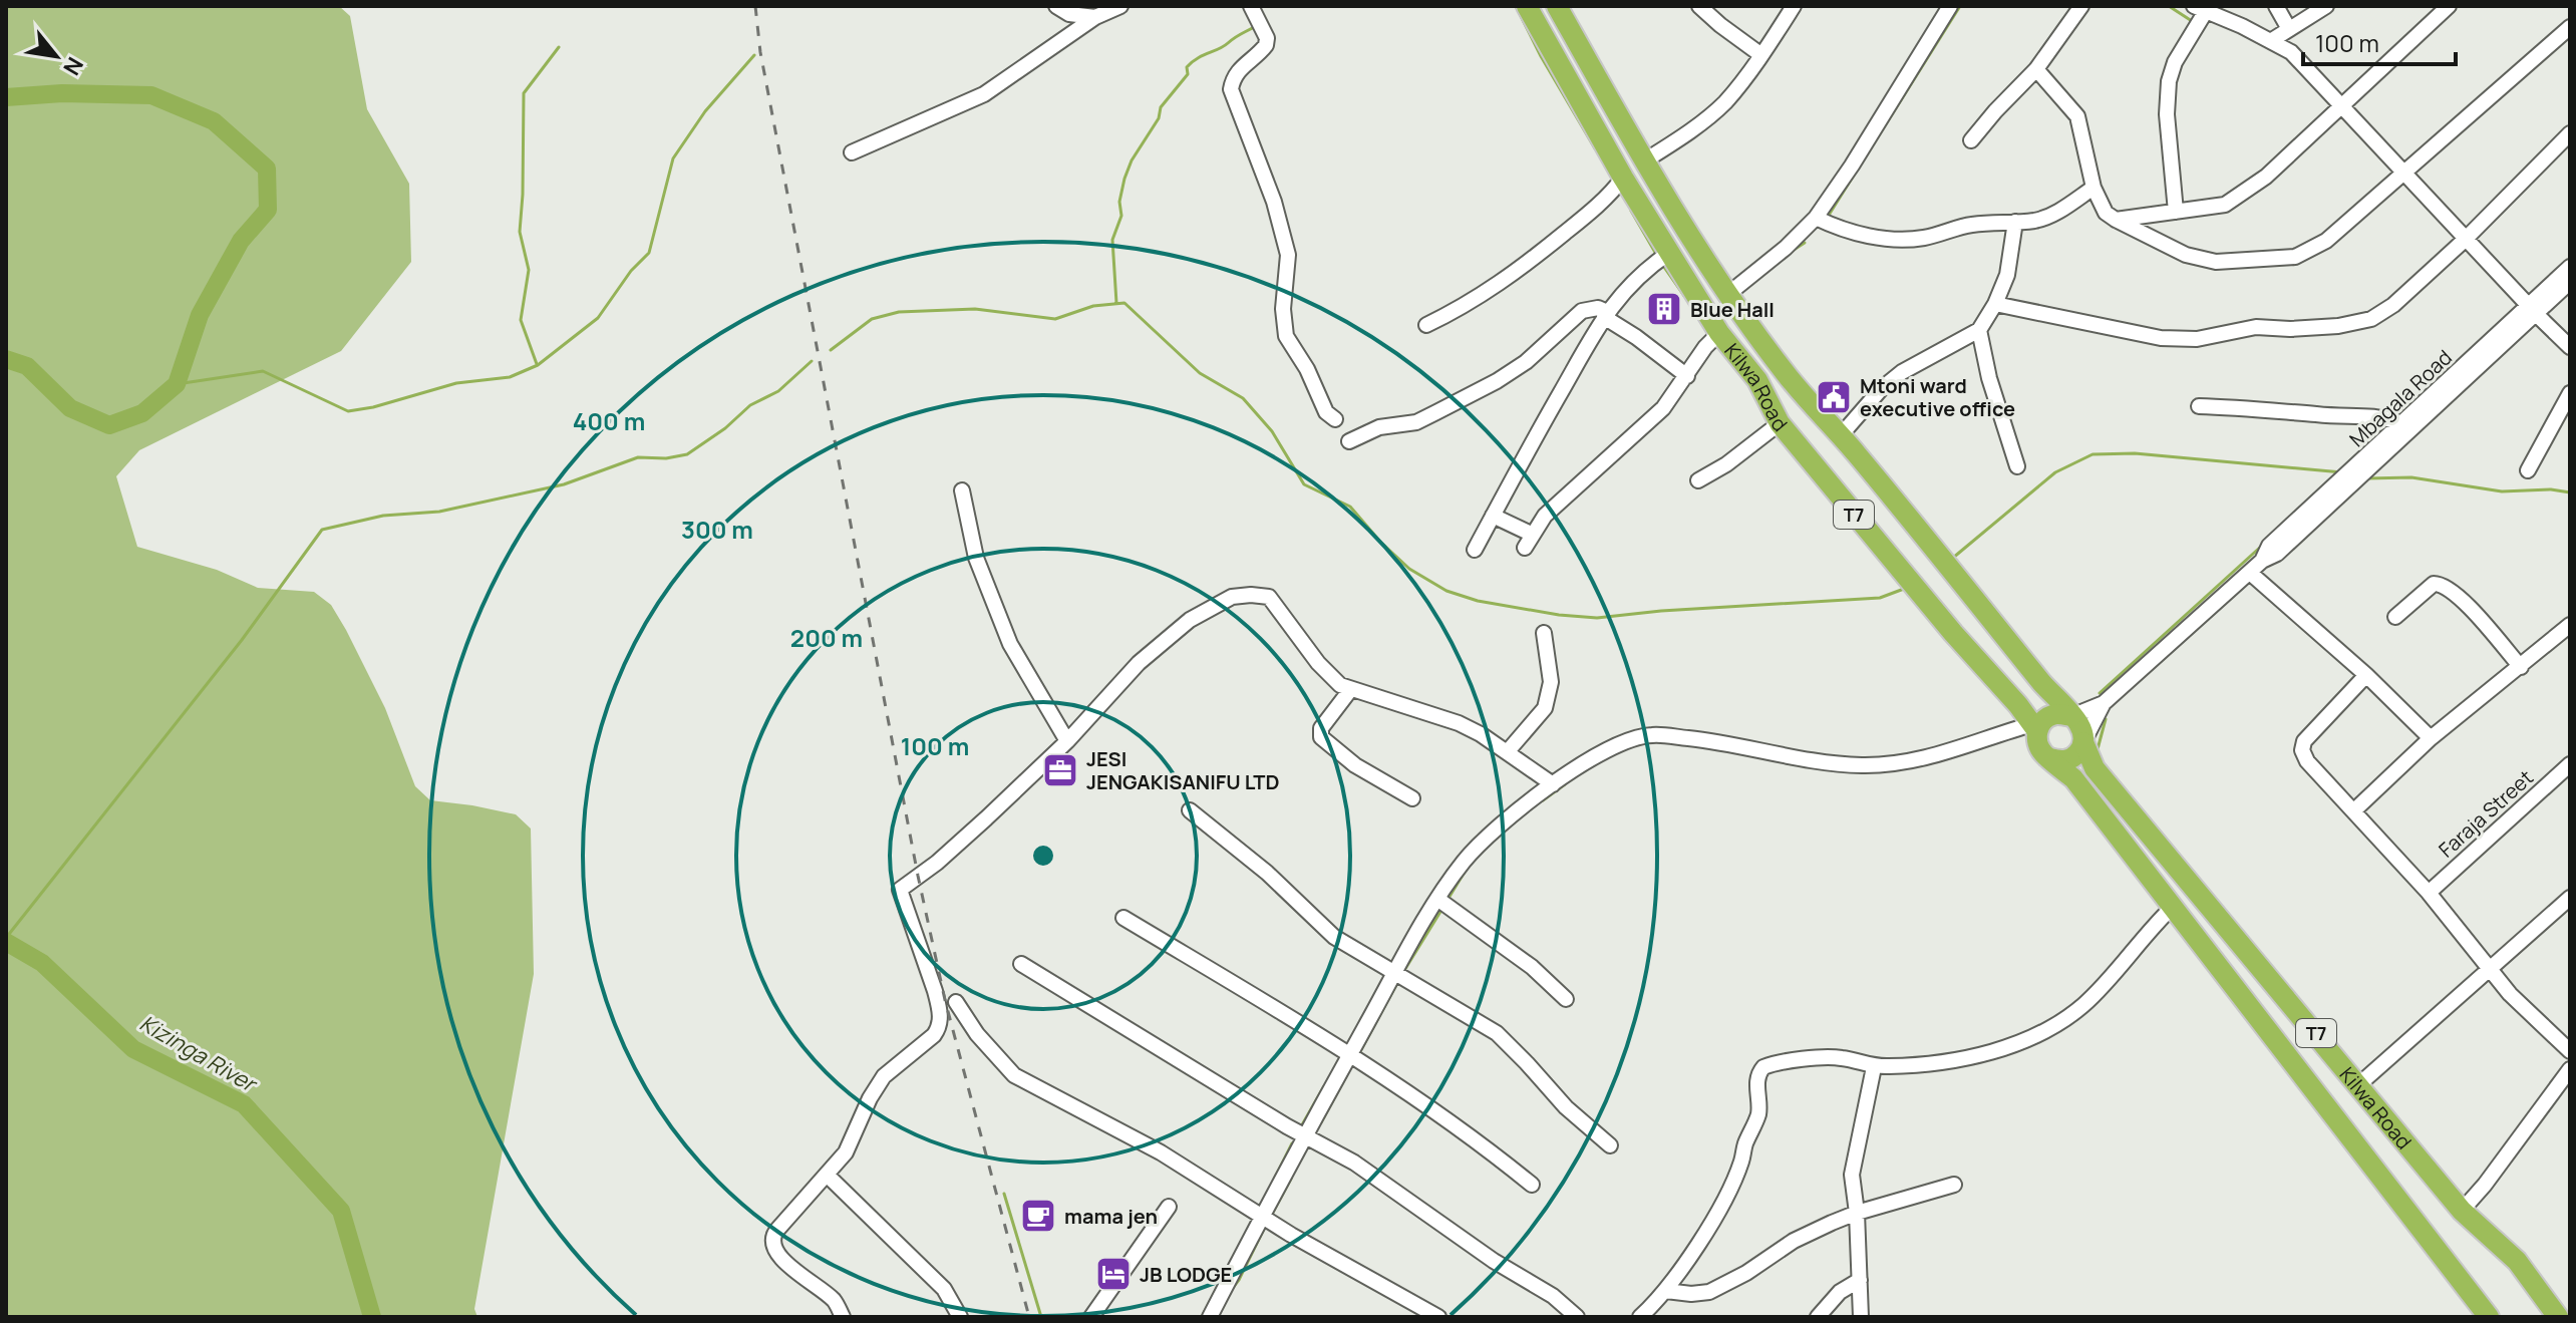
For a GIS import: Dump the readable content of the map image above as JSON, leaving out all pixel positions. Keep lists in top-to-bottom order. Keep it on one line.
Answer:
{"streets":{"highway":["Kilwa Road","T7"],"street":["Mbagala Road","Faraja Street"]},"crossings":[["Kilwa Road","Mbagala Road"],["Kilwa Road","T7"],["Mbagala Road","T7"]],"water":["Kizinga River"],"places":{"building":["Blue Hall"],"public building":["Mtoni ward executive office"],"office":["JESI JENGAKISANIFU LTD"],"cafe":["mama jen"],"hotel":["JB LODGE"]},"scale_bar":"100 m","north":"bottom right","rings":["400 m","300 m","200 m","100 m"]}
